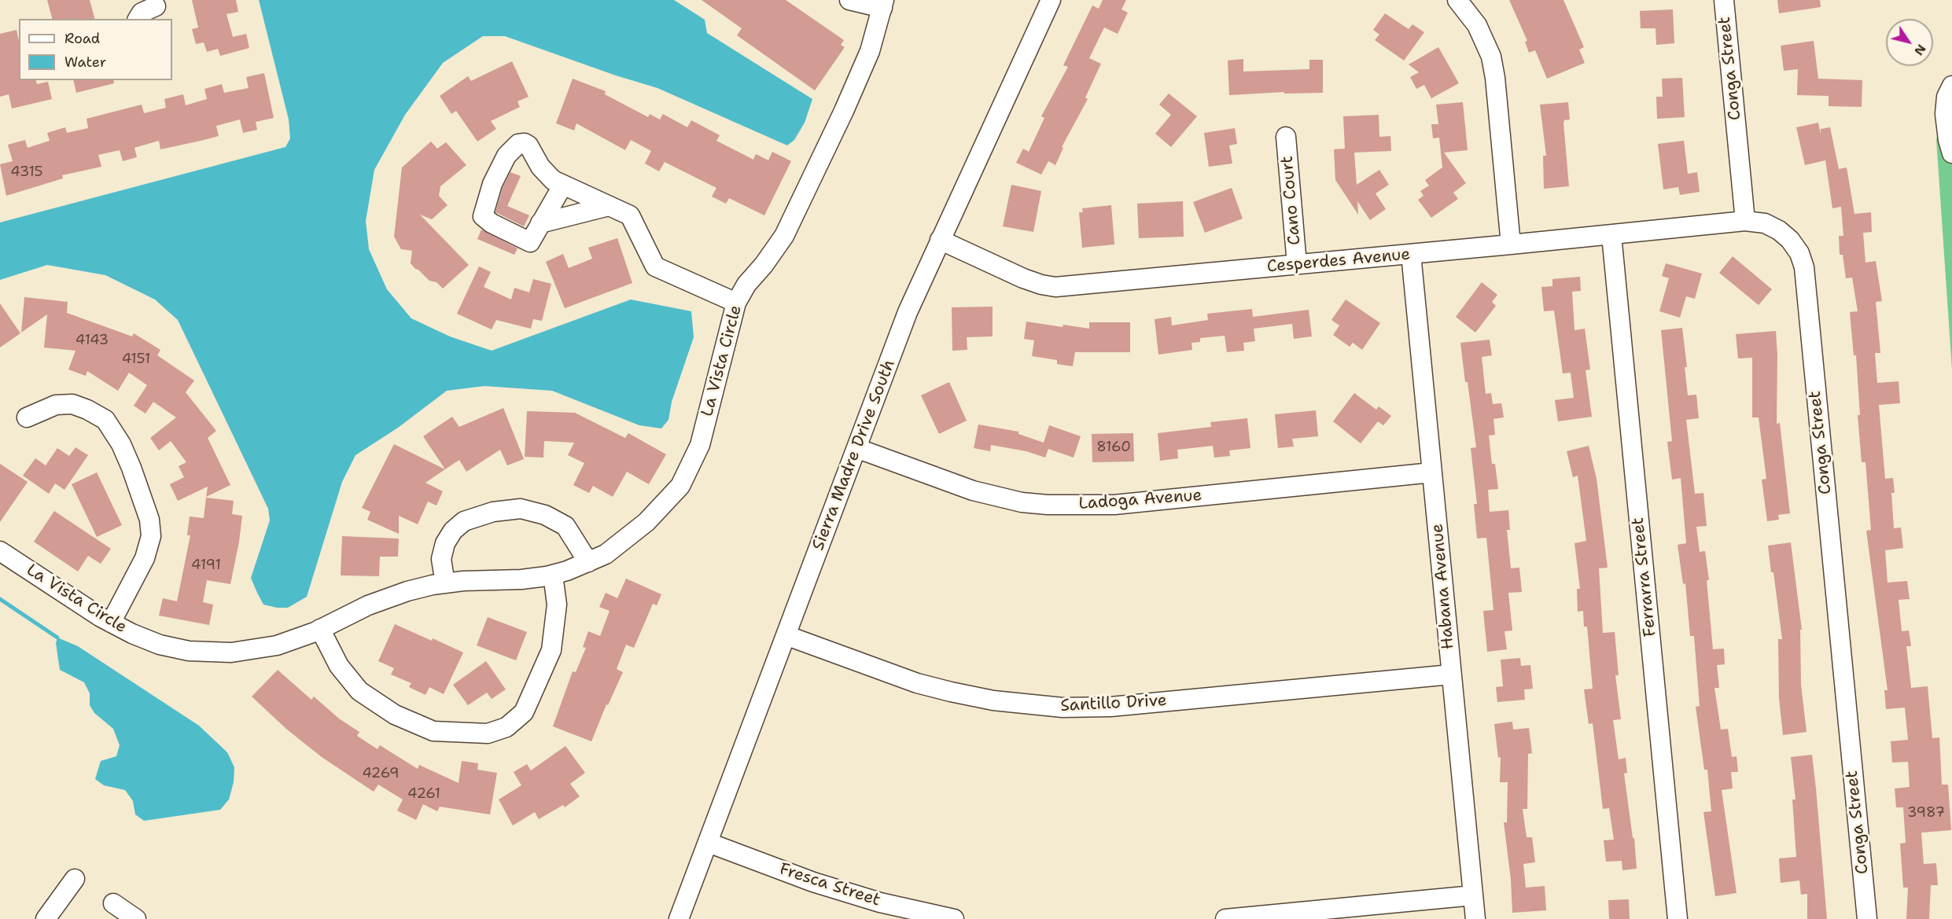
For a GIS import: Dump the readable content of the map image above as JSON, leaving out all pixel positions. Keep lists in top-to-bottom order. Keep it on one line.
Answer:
{"streets":{"street":["Conga Street","Cano Court","Cesperdes Avenue","La Vista Circle","Sierra Madre Drive South","Ladoga Avenue","Ferrarra Street","Habana Avenue","Santillo Drive","Fresca Street"]},"crossings":[["Conga Street","Cesperdes Avenue"],["Cano Court","Cesperdes Avenue"],["Cesperdes Avenue","Sierra Madre Drive South"],["Cesperdes Avenue","Ferrarra Street"],["Cesperdes Avenue","Habana Avenue"],["Sierra Madre Drive South","Ladoga Avenue"],["Sierra Madre Drive South","Santillo Drive"],["Sierra Madre Drive South","Fresca Street"],["Ladoga Avenue","Habana Avenue"],["Habana Avenue","Santillo Drive"]],"house_numbers":["4315","4143","4151","8160","4191","4269","4261","3987"],"legend":["Road","Water"],"north":"bottom right"}
